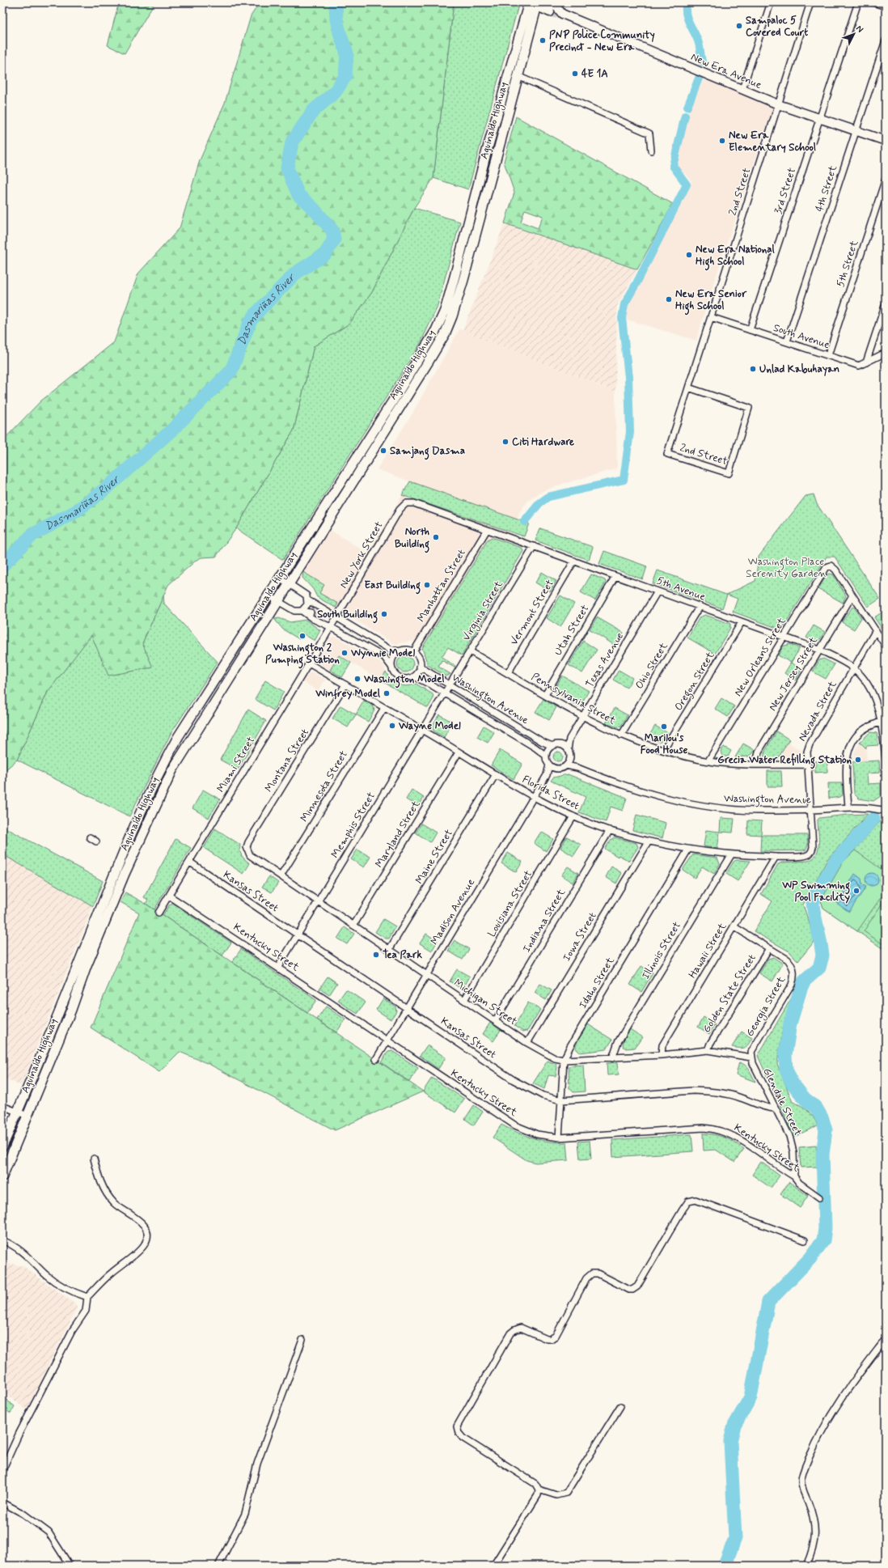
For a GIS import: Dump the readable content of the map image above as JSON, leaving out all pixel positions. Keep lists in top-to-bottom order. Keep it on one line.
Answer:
{"streets":{"main road":["Aguinaldo Highway"],"street":["New Era Avenue","4th Street","3rd Street","2nd Street","5th Street","South Avenue","New York Street","Manhattan Street","5th Avenue","Virginia Street","Vermont Street","Utah Street","New Orleans Street","Texas Avenue","Ohio Street","New Jersey Street","Oregon Street","Washington Avenue","Pennsylvania Street","Nevada Street","Montana Street","Miami Street","Minnesota Street","Florida Street","Memphis Street","Maryland Street","Maine Street","Kansas Street","Louisiana Street","Madison Avenue","Indiana Street","Iowa Street","Kentucky Street","Illinois Street","Hawaii Street","Idaho Street","Golden State Street","Michigan Street","Georgia Street","Glendale Street"]},"crossings":[["New Era Avenue","Aguinaldo Highway"],["New Era Avenue","4th Street"],["New Era Avenue","3rd Street"],["New Era Avenue","2nd Street"],["4th Street","South Avenue"],["3rd Street","South Avenue"],["2nd Street","South Avenue"],["5th Street","South Avenue"],["New York Street","5th Avenue"],["New York Street","Miami Street"],["Manhattan Street","5th Avenue"],["Manhattan Street","Washington Avenue"],["5th Avenue","Virginia Street"],["5th Avenue","Vermont Street"],["5th Avenue","Utah Street"],["5th Avenue","New Orleans Street"],["5th Avenue","Texas Avenue"],["5th Avenue","Ohio Street"],["5th Avenue","New Jersey Street"],["5th Avenue","Oregon Street"],["5th Avenue","Nevada Street"],["Virginia Street","Washington Avenue"],["Virginia Street","Pennsylvania Street"],["Virginia Street","Memphis Street"],["Vermont Street","Pennsylvania Street"],["Utah Street","Pennsylvania Street"],["New Orleans Street","New Jersey Street"],["New Orleans Street","Pennsylvania Street"],["Texas Avenue","Washington Avenue"],["Texas Avenue","Pennsylvania Street"],["Texas Avenue","Madison Avenue"],["Ohio Street","Pennsylvania Street"],["New Jersey Street","Pennsylvania Street"],["Oregon Street","Pennsylvania Street"],["Washington Avenue","Nevada Street"],["Washington Avenue","Memphis Street"],["Washington Avenue","Madison Avenue"],["Pennsylvania Street","Nevada Street"],["Nevada Street","Florida Street"],["Montana Street","Florida Street"],["Montana Street","Michigan Street"],["Miami Street","Florida Street"],["Miami Street","Kansas Street"],["Miami Street","Kentucky Street"],["Minnesota Street","Florida Street"],["Minnesota Street","Michigan Street"],["Florida Street","Memphis Street"],["Florida Street","Maryland Street"],["Florida Street","Maine Street"],["Florida Street","Louisiana Street"],["Florida Street","Madison Avenue"],["Florida Street","Indiana Street"],["Florida Street","Iowa Street"],["Florida Street","Illinois Street"],["Florida Street","Hawaii Street"],["Florida Street","Idaho Street"],["Memphis Street","Kansas Street"],["Memphis Street","Kentucky Street"],["Memphis Street","Michigan Street"],["Maryland Street","Michigan Street"],["Maine Street","Michigan Street"],["Kansas Street","Madison Avenue"],["Kansas Street","Idaho Street"],["Kansas Street","Glendale Street"],["Louisiana Street","Michigan Street"],["Madison Avenue","Kentucky Street"],["Madison Avenue","Michigan Street"],["Indiana Street","Michigan Street"],["Iowa Street","Michigan Street"],["Kentucky Street","Idaho Street"],["Kentucky Street","Glendale Street"],["Illinois Street","Michigan Street"],["Hawaii Street","Michigan Street"],["Idaho Street","Michigan Street"],["Golden State Street","Michigan Street"],["Golden State Street","Georgia Street"],["Michigan Street","Georgia Street"],["Michigan Street","Glendale Street"],["Georgia Street","Glendale Street"]],"water":["Dasmariñas River"],"parks":["Washington Place Serenity Garden"],"places":["Sampaloc 5 Covered Court","PNP Police Community Precinct - New Era","4E 1A","New Era Elementary School","New Era National High School","New Era Senior High School","Unlad Kabuhayan","Citi Hardware","Samjang Dasma","North Building","East Building","South Building","Washington 2 Pumping Station","Wynnie Model","Washington Model","Winfrey Model","Wayne Model","Marilou's Food House","Grecia Water Refilling Station","WP Swimming Pool Facility","Tea Park"],"north":"top right"}
